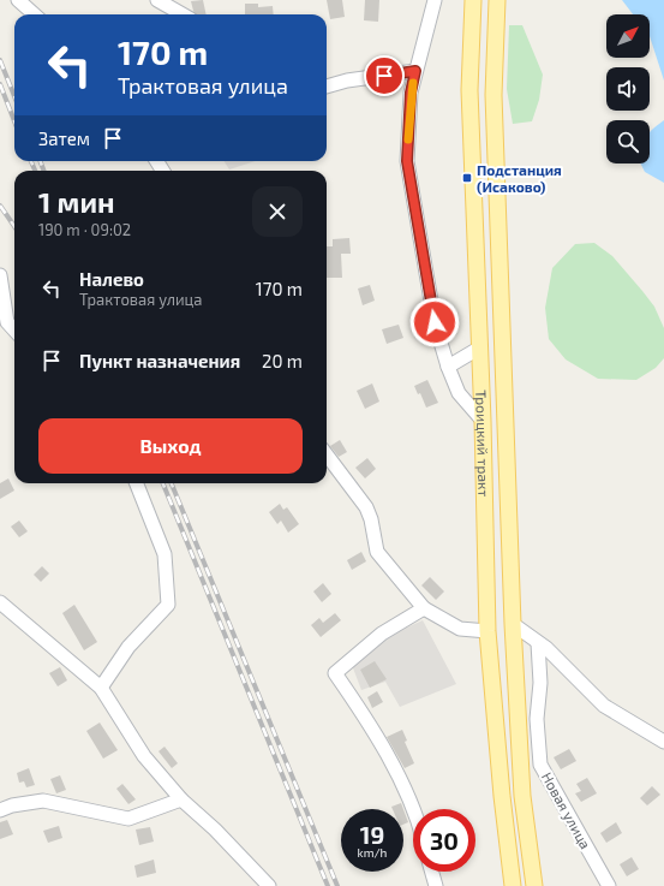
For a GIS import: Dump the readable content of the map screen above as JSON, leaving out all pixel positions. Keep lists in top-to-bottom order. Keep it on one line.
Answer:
{"streets":{"main road":["Троицкий тракт"],"street":["Новая улица"]},"places":{"transit":["Подстанция (Исаково)"]},"north":"top right","page":{"turn":["170 m","Трактовая улица"],"then":"Затем","heading":["1 мин","190 m · 09:02"],"list":[{"name":"Налево","note":"Трактовая улица","value":"170 m"},{"name":"Пункт назначения","value":"20 m"}],"buttons":"Выход","speed":"19 km/h","limit":"30"}}
